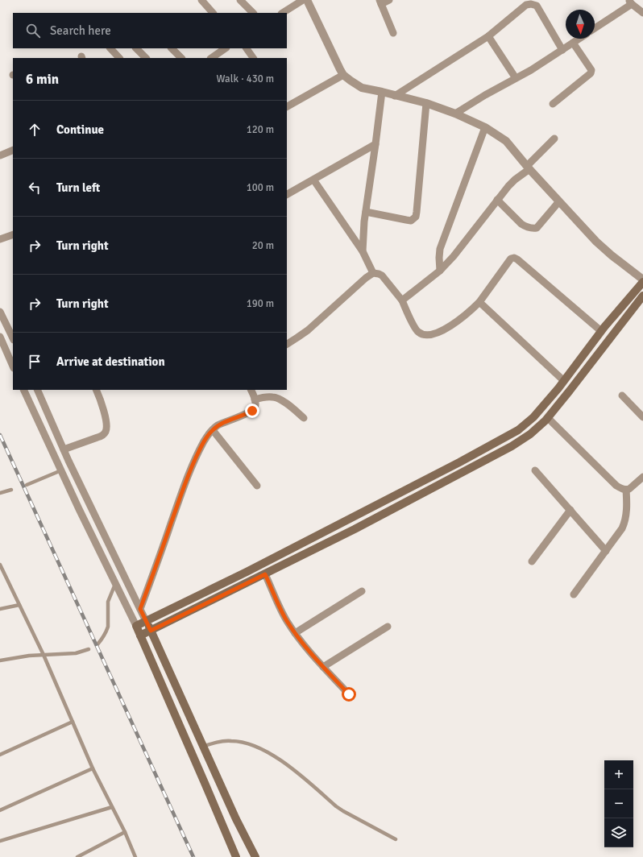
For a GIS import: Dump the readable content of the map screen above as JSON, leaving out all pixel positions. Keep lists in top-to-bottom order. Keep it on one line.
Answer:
{"north":"bottom","page":{"search":"Search here","heading":["6 min","Walk · 430 m"],"list":[["Continue","120 m"],["Turn left","100 m"],["Turn right","20 m"],["Turn right","190 m"],"Arrive at destination"],"map_buttons":["+","−"]}}
